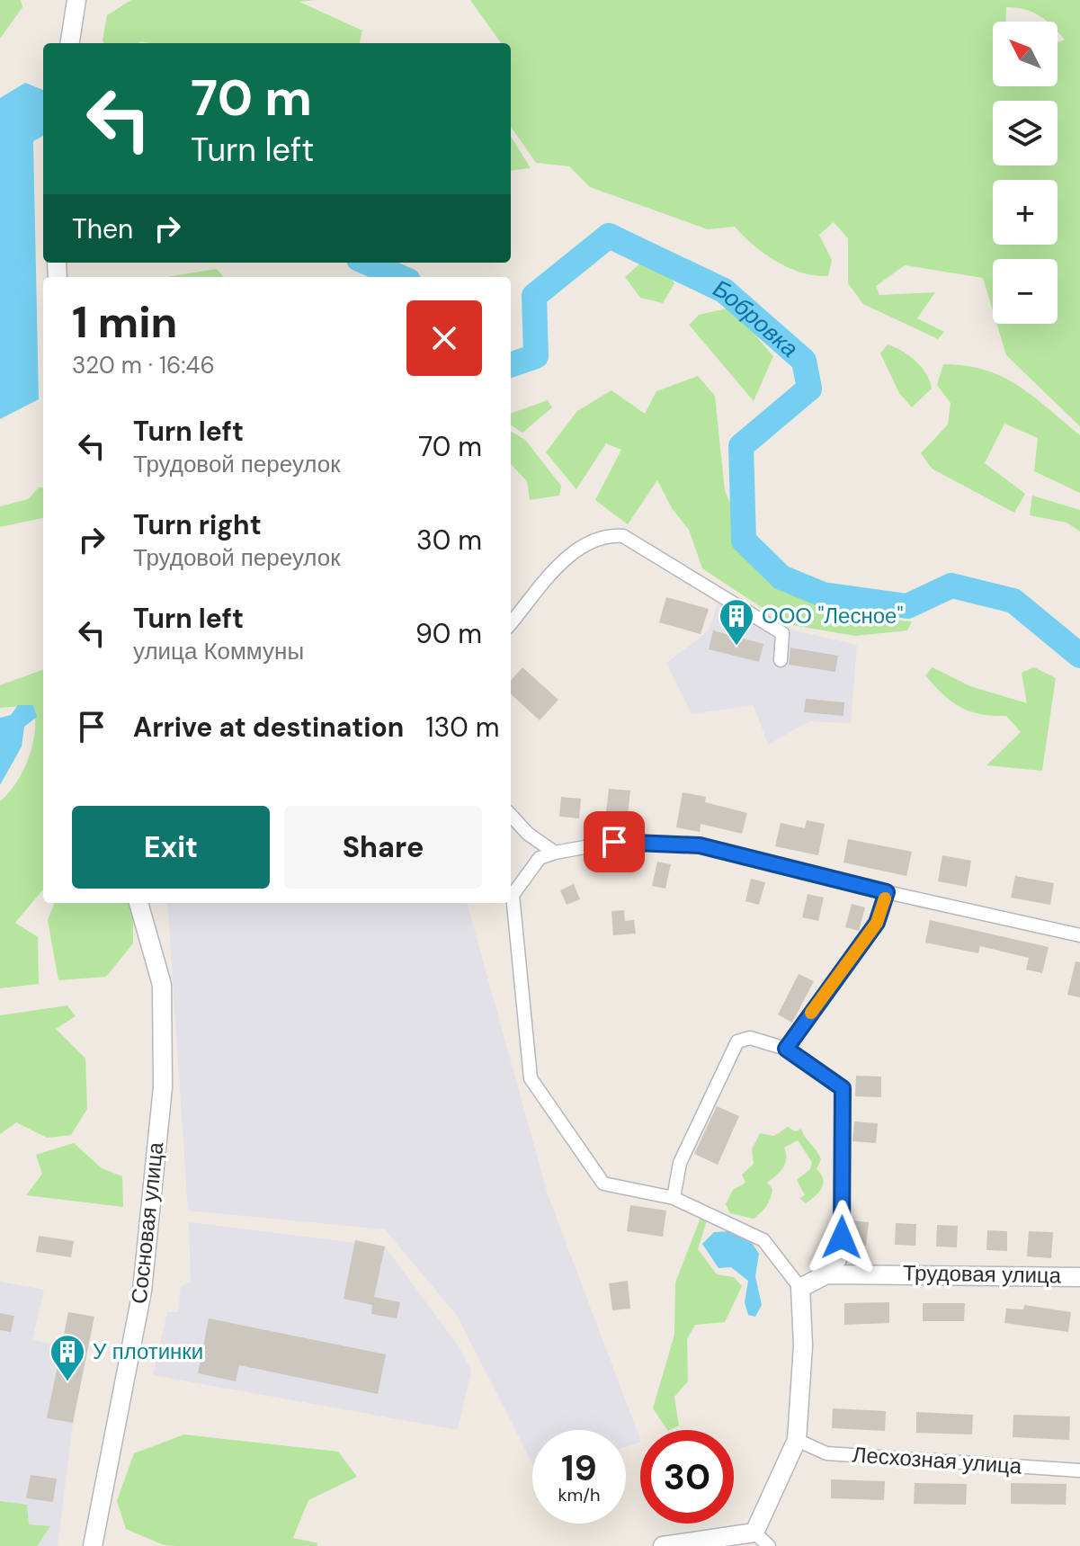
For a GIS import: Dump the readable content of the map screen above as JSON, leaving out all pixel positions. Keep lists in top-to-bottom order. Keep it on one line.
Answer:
{"streets":{"street":["Сосновая улица","Трудовая улица","Лесхозная улица"]},"water":["Бобровка"],"places":{"building":["ООО \"Лесное\"","У плотинки"]},"north":"top left","page":{"map_buttons":["+","−"],"turn":["70 m","Turn left"],"then":"Then","heading":["1 min","320 m · 16:46"],"list":[{"name":"Turn left","note":"Трудовой переулок","value":"70 m"},{"name":"Turn right","note":"Трудовой переулок","value":"30 m"},{"name":"Turn left","note":"улица Коммуны","value":"90 m"},{"name":"Arrive at destination","value":"130 m"}],"buttons":["Exit","Share"],"speed":"19 km/h","limit":"30"}}
